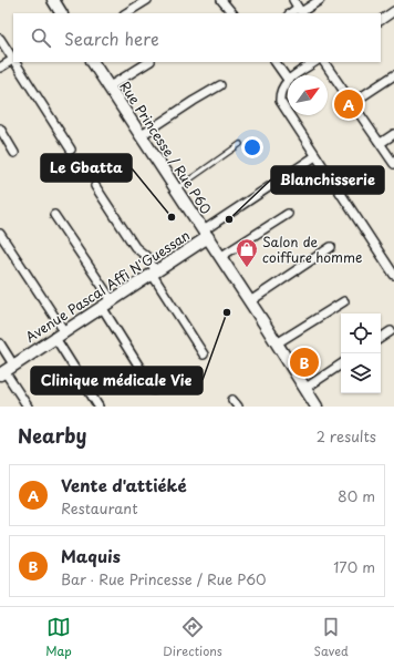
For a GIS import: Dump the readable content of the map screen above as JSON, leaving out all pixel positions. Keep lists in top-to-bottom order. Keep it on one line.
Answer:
{"streets":{"street":["Rue Princesse / Rue P60","Avenue Pascal Affi N'Guessan"]},"crossings":[["Rue Princesse / Rue P60","Avenue Pascal Affi N'Guessan"]],"places":{"other":["Le Gbatta","Blanchisserie","Clinique médicale Vie"],"shop":["Salon de coiffure homme"]},"north":"top right","page":{"search":"Search here","pins":["A","B"],"heading":["Nearby","2 results"],"list":[{"mark":"A","name":"Vente d'attiéké","note":"Restaurant","value":"80 m"},{"mark":"B","name":"Maquis","note":"Bar · Rue Princesse / Rue P60","value":"170 m"}],"nav":["Map","Directions","Saved"]}}
